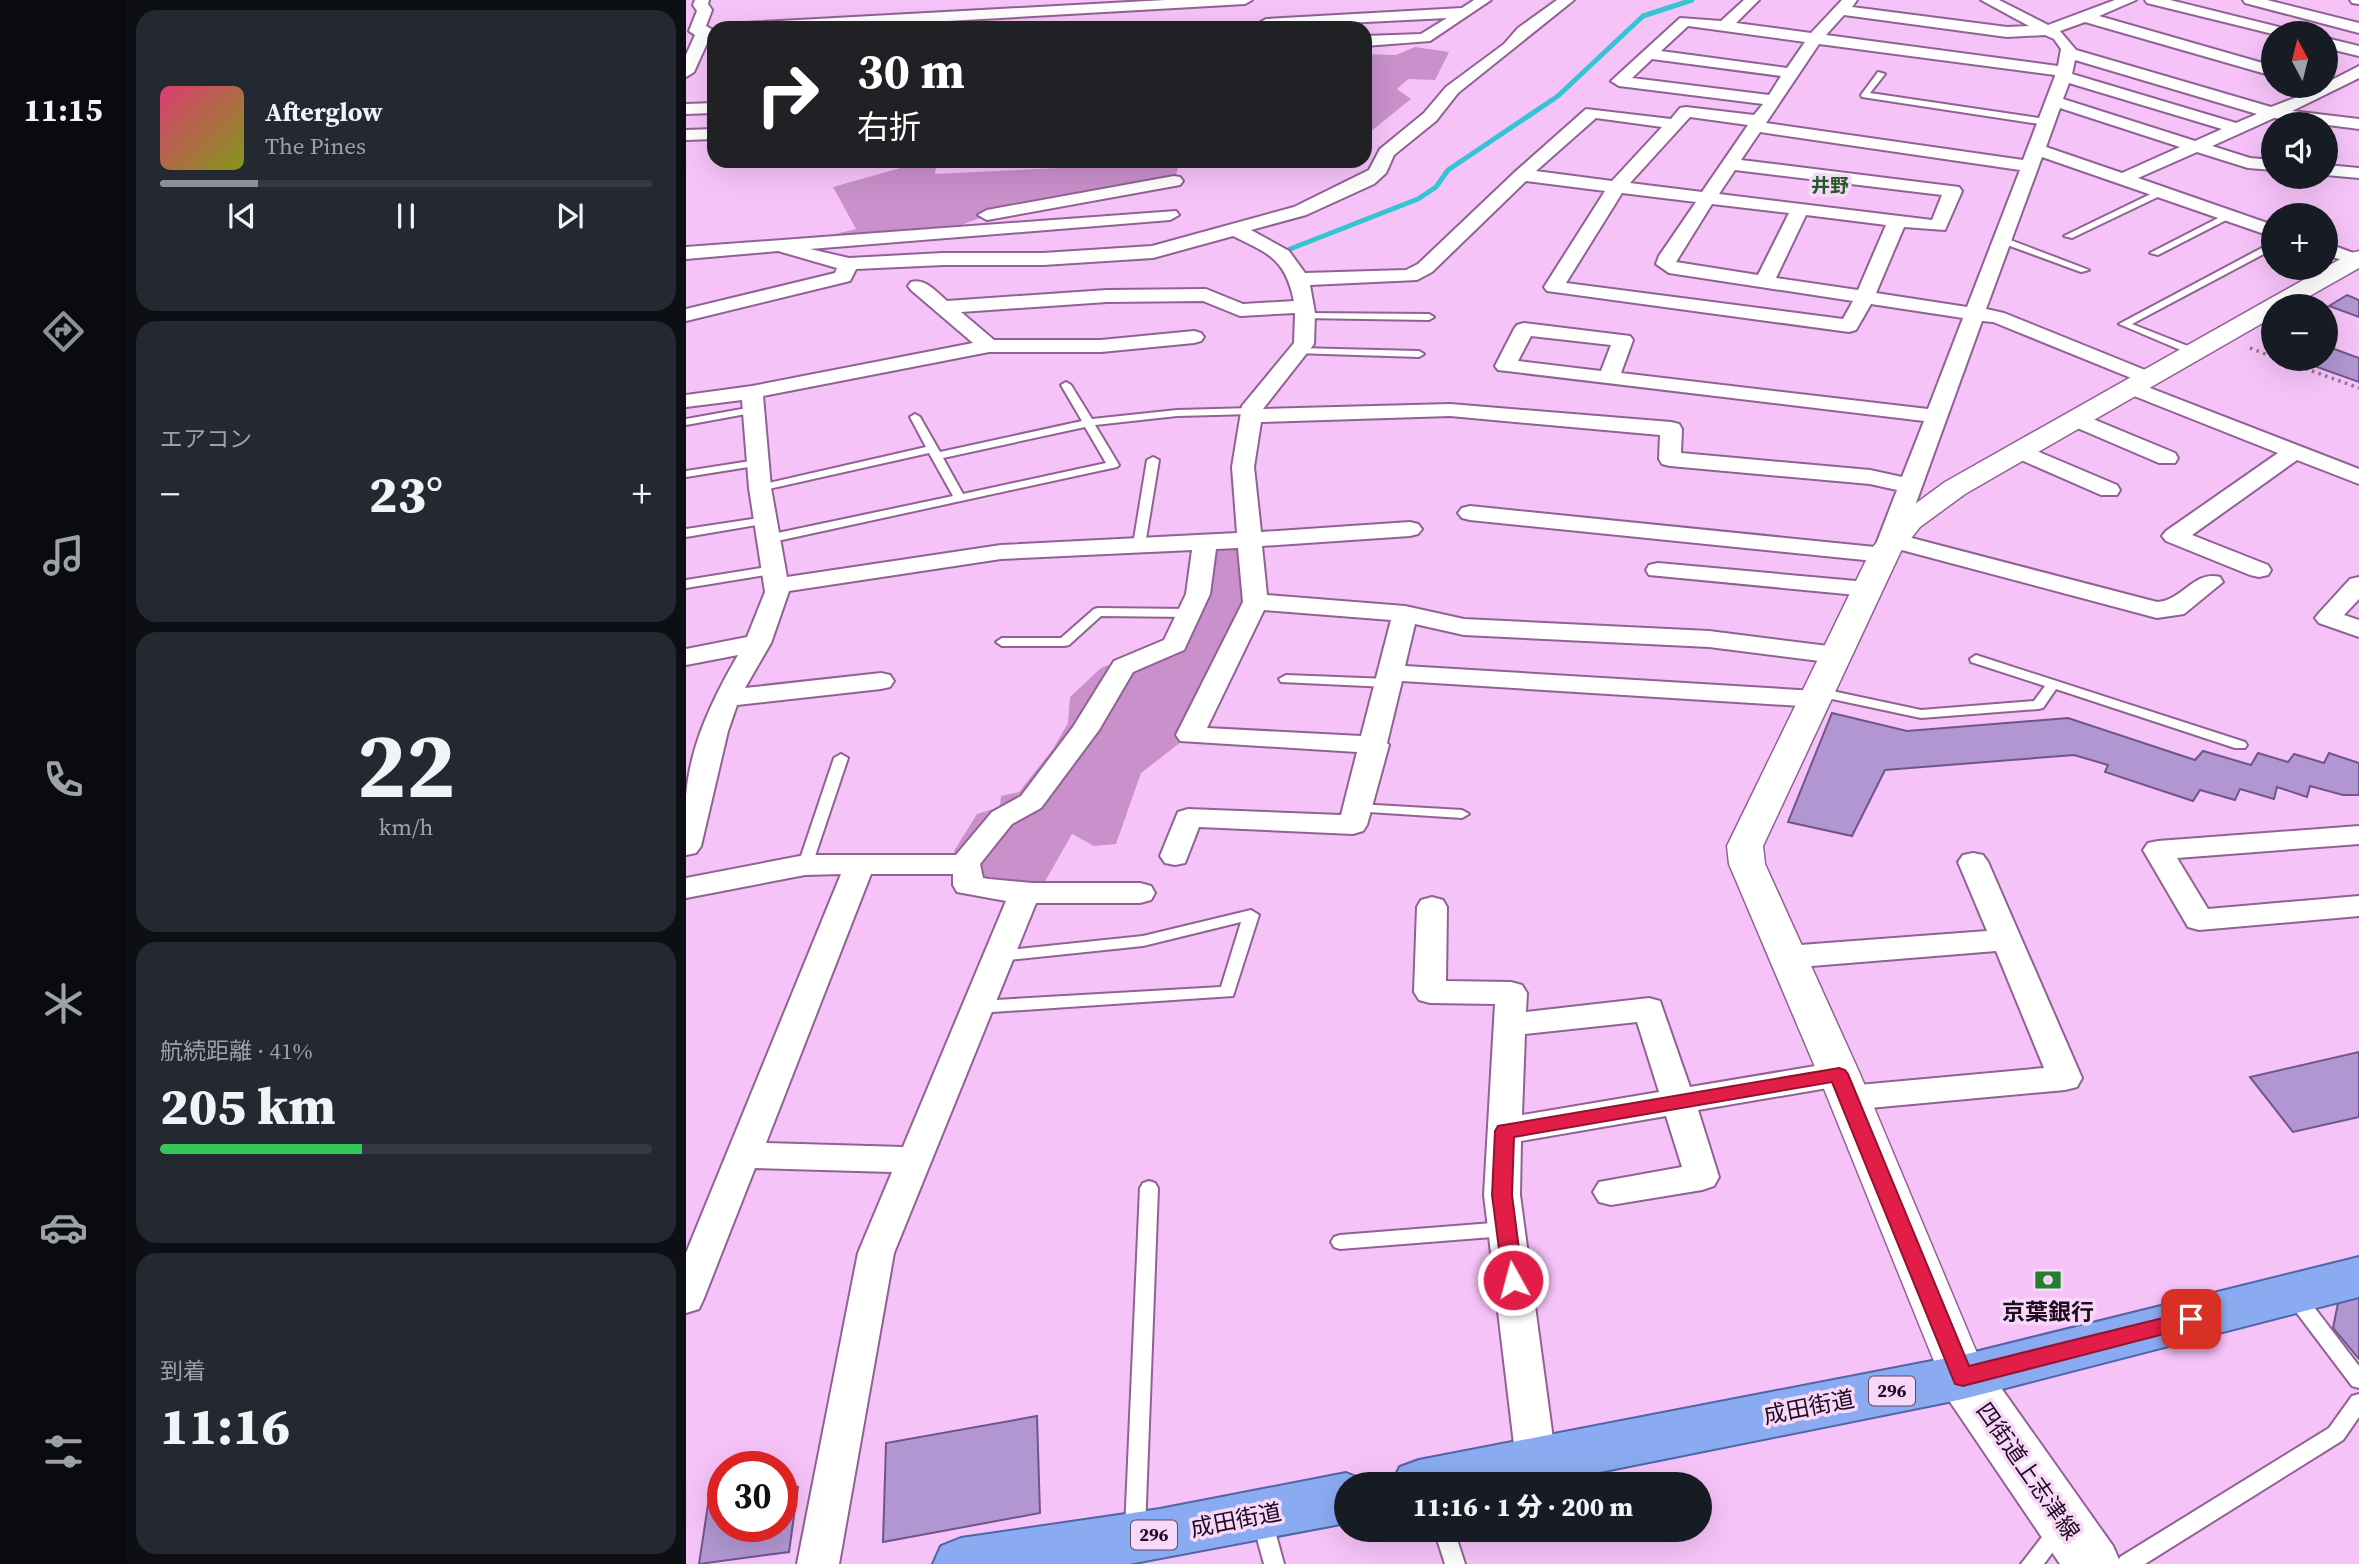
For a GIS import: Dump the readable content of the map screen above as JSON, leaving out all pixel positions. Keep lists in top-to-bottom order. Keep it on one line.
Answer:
{"streets":{"highway":["296","成田街道"],"main road":["四街道上志津線"]},"crossings":[["成田街道","四街道上志津線"]],"districts":["井野"],"places":{"bank":["京葉銀行"]},"north":"top","page":{"tabs":"11:15","map_buttons":["+","−"],"turn":["30 m","右折"],"song":["Afterglow","The Pines"],"tile":["エアコン",["22","km/h"],["航続距離 · 41%","205 km"],["到着","11:16"]],"heat":["−","23°","+"],"limit":"30","trip":"11:16 · 1 分 · 200 m"}}
